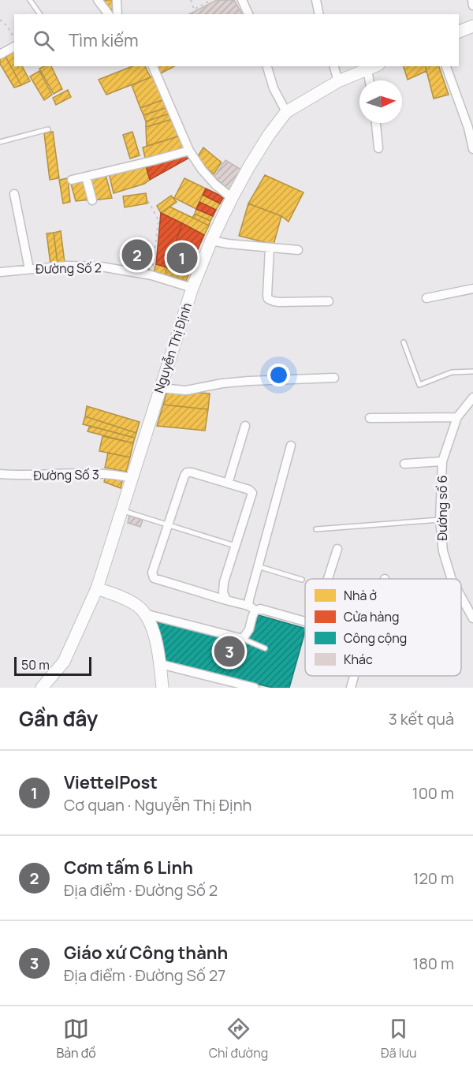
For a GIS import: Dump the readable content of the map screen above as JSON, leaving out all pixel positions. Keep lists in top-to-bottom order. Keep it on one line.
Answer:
{"streets":{"main road":["Nguyễn Thị Định"],"street":["Đường Số 2","Đường Số 3","Đường số 6"]},"crossings":[["Đường Số 2","Nguyễn Thị Định"],["Nguyễn Thị Định","Đường Số 3"]],"legend":["Nhà ở","Cửa hàng","Công cộng","Khác"],"scale_bar":"50 m","north":"right","page":{"search":"Tìm kiếm","pins":["2","1","3"],"scale":"50 m","heading":["Gần đây","3 kết quả"],"list":[{"mark":"1","name":"ViettelPost","note":"Cơ quan · Nguyễn Thị Định","value":"100 m"},{"mark":"2","name":"Cơm tấm 6 Linh","note":"Địa điểm · Đường Số 2","value":"120 m"},{"mark":"3","name":"Giáo xứ Công thành","note":"Địa điểm · Đường Số 27","value":"180 m"}],"nav":["Bản đồ","Chỉ đường","Đã lưu"]}}
